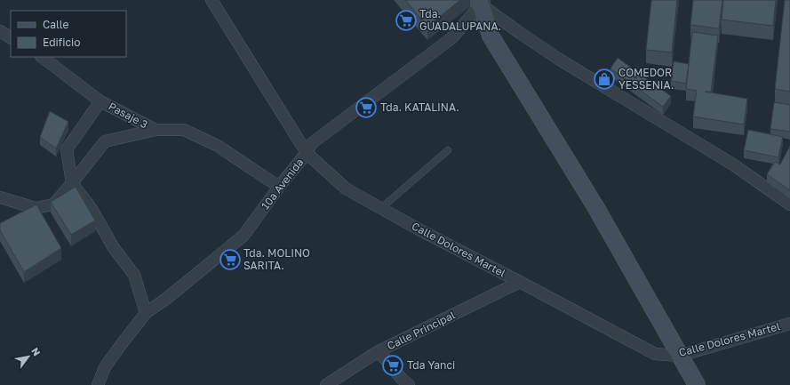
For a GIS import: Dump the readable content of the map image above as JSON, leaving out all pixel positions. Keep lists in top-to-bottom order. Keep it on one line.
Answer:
{"streets":{"street":["Pasaje 3","10a Avenida","Calle Dolores Martel","Calle Principal"]},"crossings":[["Pasaje 3","10a Avenida"],["10a Avenida","Calle Dolores Martel"],["Calle Dolores Martel","Calle Principal"]],"places":{"supermarket":["Tda. GUADALUPANA.","Tda. KATALINA.","Tda. MOLINO SARITA.","Tda Yanci"],"shop":["COMEDOR YESSENIA."]},"legend":["Calle","Edificio"],"north":"top right"}
